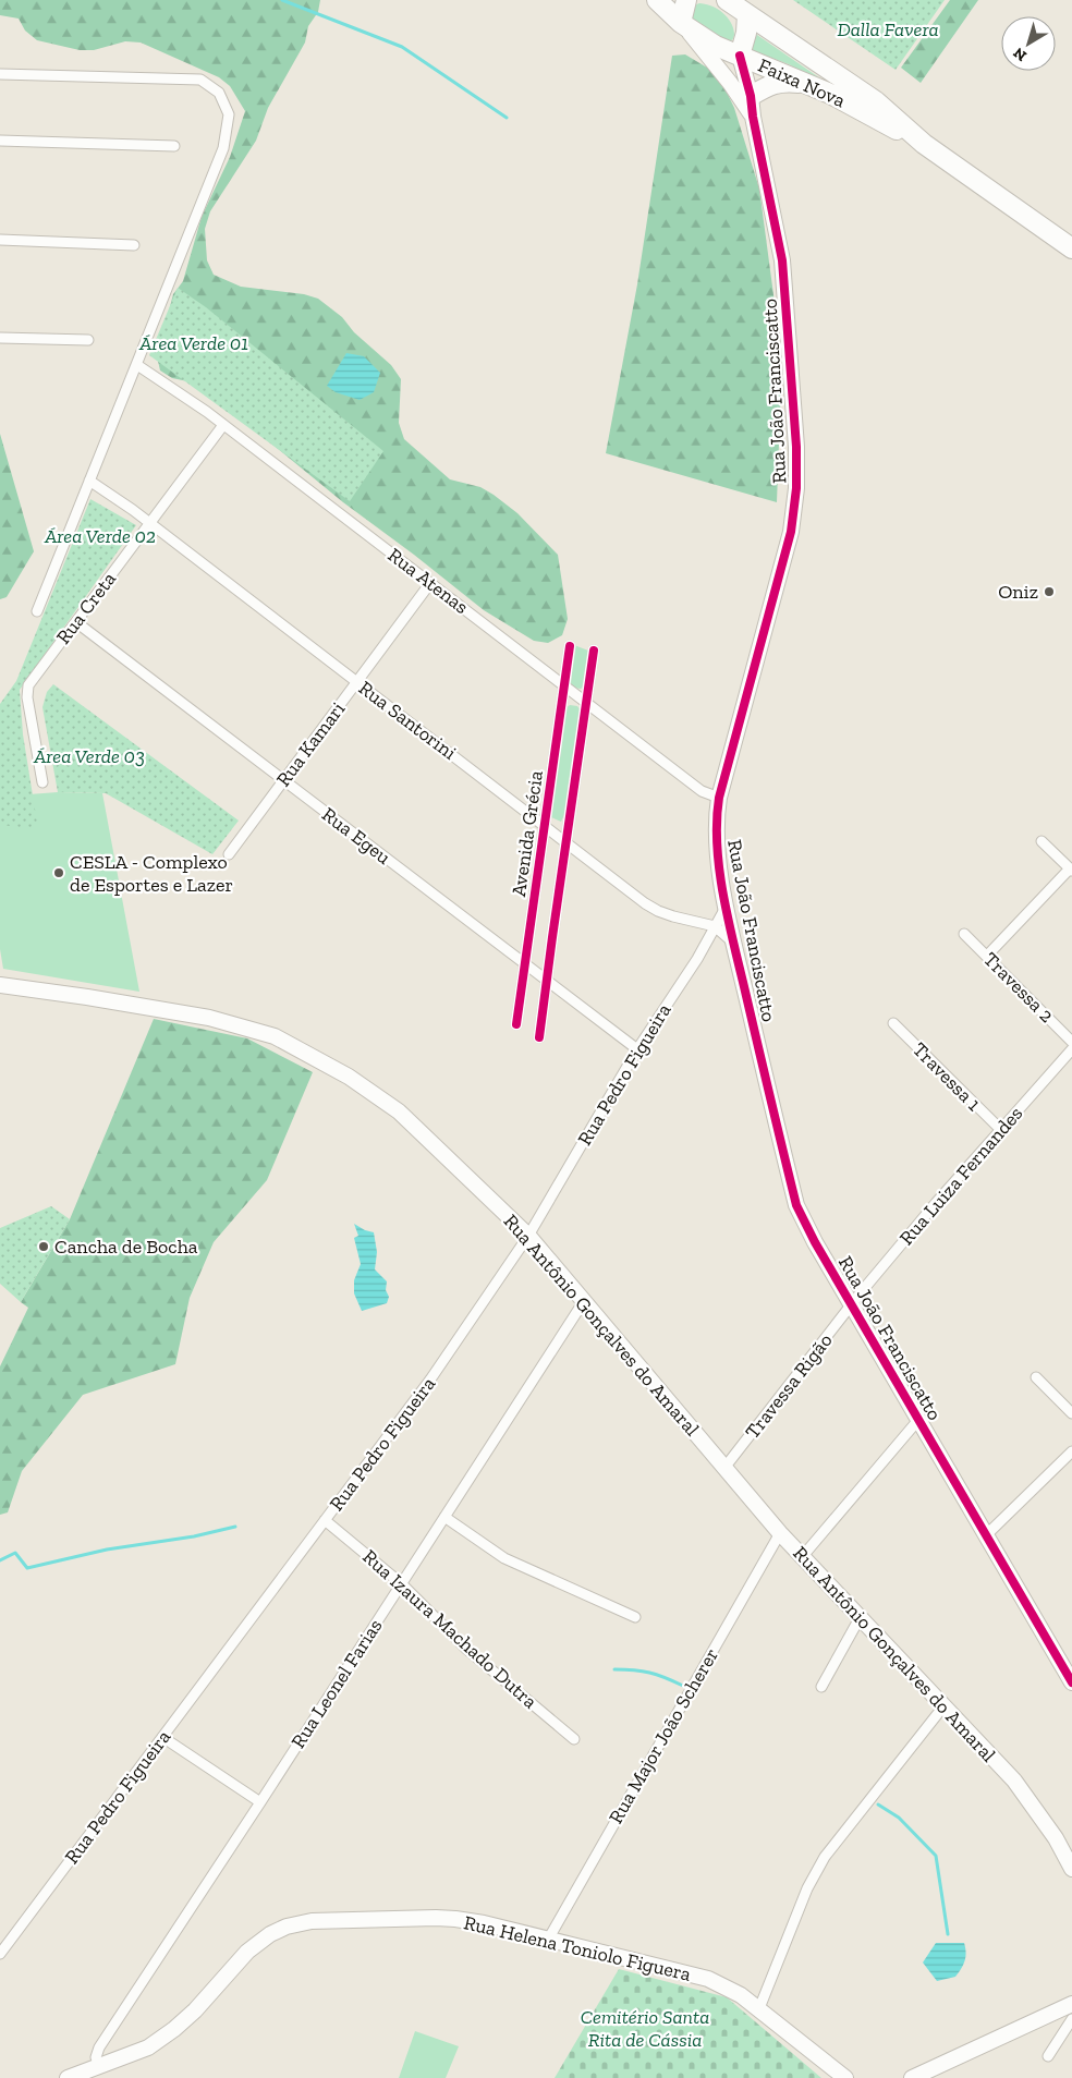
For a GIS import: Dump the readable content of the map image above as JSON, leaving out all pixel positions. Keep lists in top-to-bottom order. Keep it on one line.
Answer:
{"streets":{"highway":["Faixa Nova"],"street":["Rua João Franciscatto","Rua Atenas","Rua Creta","Rua Santorini","Rua Kamari","Avenida Grécia","Rua Egeu","Travessa 2","Rua Pedro Figueira","Travessa 1","Rua Luiza Fernandes","Rua Antônio Gonçalves do Amaral","Travessa Rigão","Rua Izaura Machado Dutra","Rua Leonel Farias","Rua Major João Scherer","Rua Helena Toniolo Figuera"]},"crossings":[["Faixa Nova","Rua João Franciscatto"],["Rua João Franciscatto","Rua Atenas"],["Rua João Franciscatto","Rua Santorini"],["Rua João Franciscatto","Rua Pedro Figueira"],["Rua João Franciscatto","Rua Luiza Fernandes"],["Rua João Franciscatto","Travessa Rigão"],["Rua Atenas","Rua Creta"],["Rua Atenas","Rua Kamari"],["Rua Atenas","Avenida Grécia"],["Rua Creta","Rua Santorini"],["Rua Creta","Rua Egeu"],["Rua Santorini","Rua Kamari"],["Rua Santorini","Avenida Grécia"],["Rua Santorini","Rua Pedro Figueira"],["Rua Kamari","Rua Egeu"],["Avenida Grécia","Rua Egeu"],["Rua Egeu","Rua Pedro Figueira"],["Rua Pedro Figueira","Rua Antônio Gonçalves do Amaral"],["Rua Pedro Figueira","Rua Izaura Machado Dutra"],["Travessa 1","Rua Luiza Fernandes"],["Rua Luiza Fernandes","Travessa Rigão"],["Rua Antônio Gonçalves do Amaral","Travessa Rigão"],["Rua Antônio Gonçalves do Amaral","Rua Leonel Farias"],["Rua Antônio Gonçalves do Amaral","Rua Major João Scherer"],["Rua Izaura Machado Dutra","Rua Leonel Farias"],["Rua Leonel Farias","Rua Helena Toniolo Figuera"],["Rua Major João Scherer","Rua Helena Toniolo Figuera"]],"parks":["Dalla Favera","Área Verde 01","Área Verde 02","Área Verde 03","Cemitério Santa Rita de Cássia"],"places":["Oniz","CESLA - Complexo de Esportes e Lazer","Cancha de Bocha"],"north":"bottom left"}
